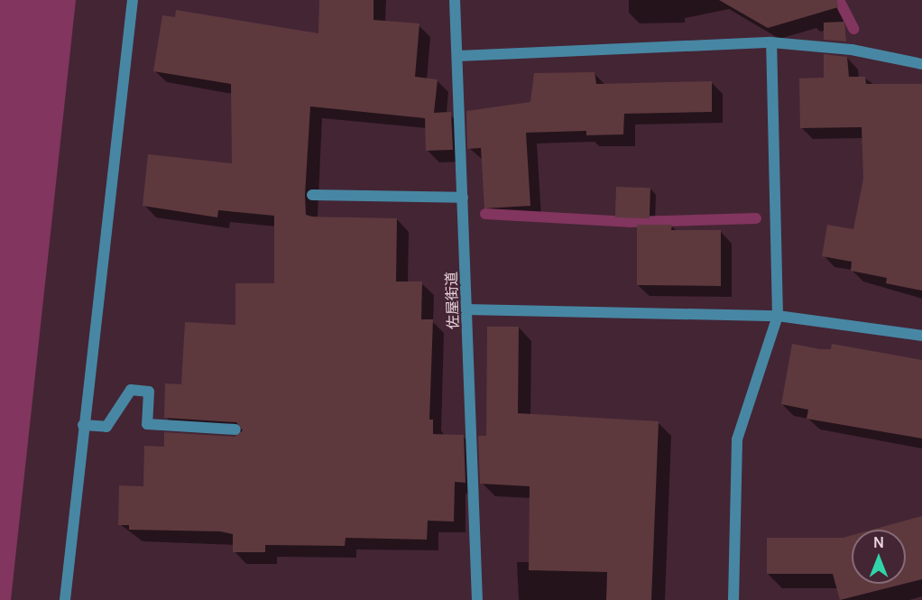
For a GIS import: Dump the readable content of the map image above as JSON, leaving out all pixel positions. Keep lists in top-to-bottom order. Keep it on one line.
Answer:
{"streets":{"street":["佐屋街道"]},"north":"top"}
